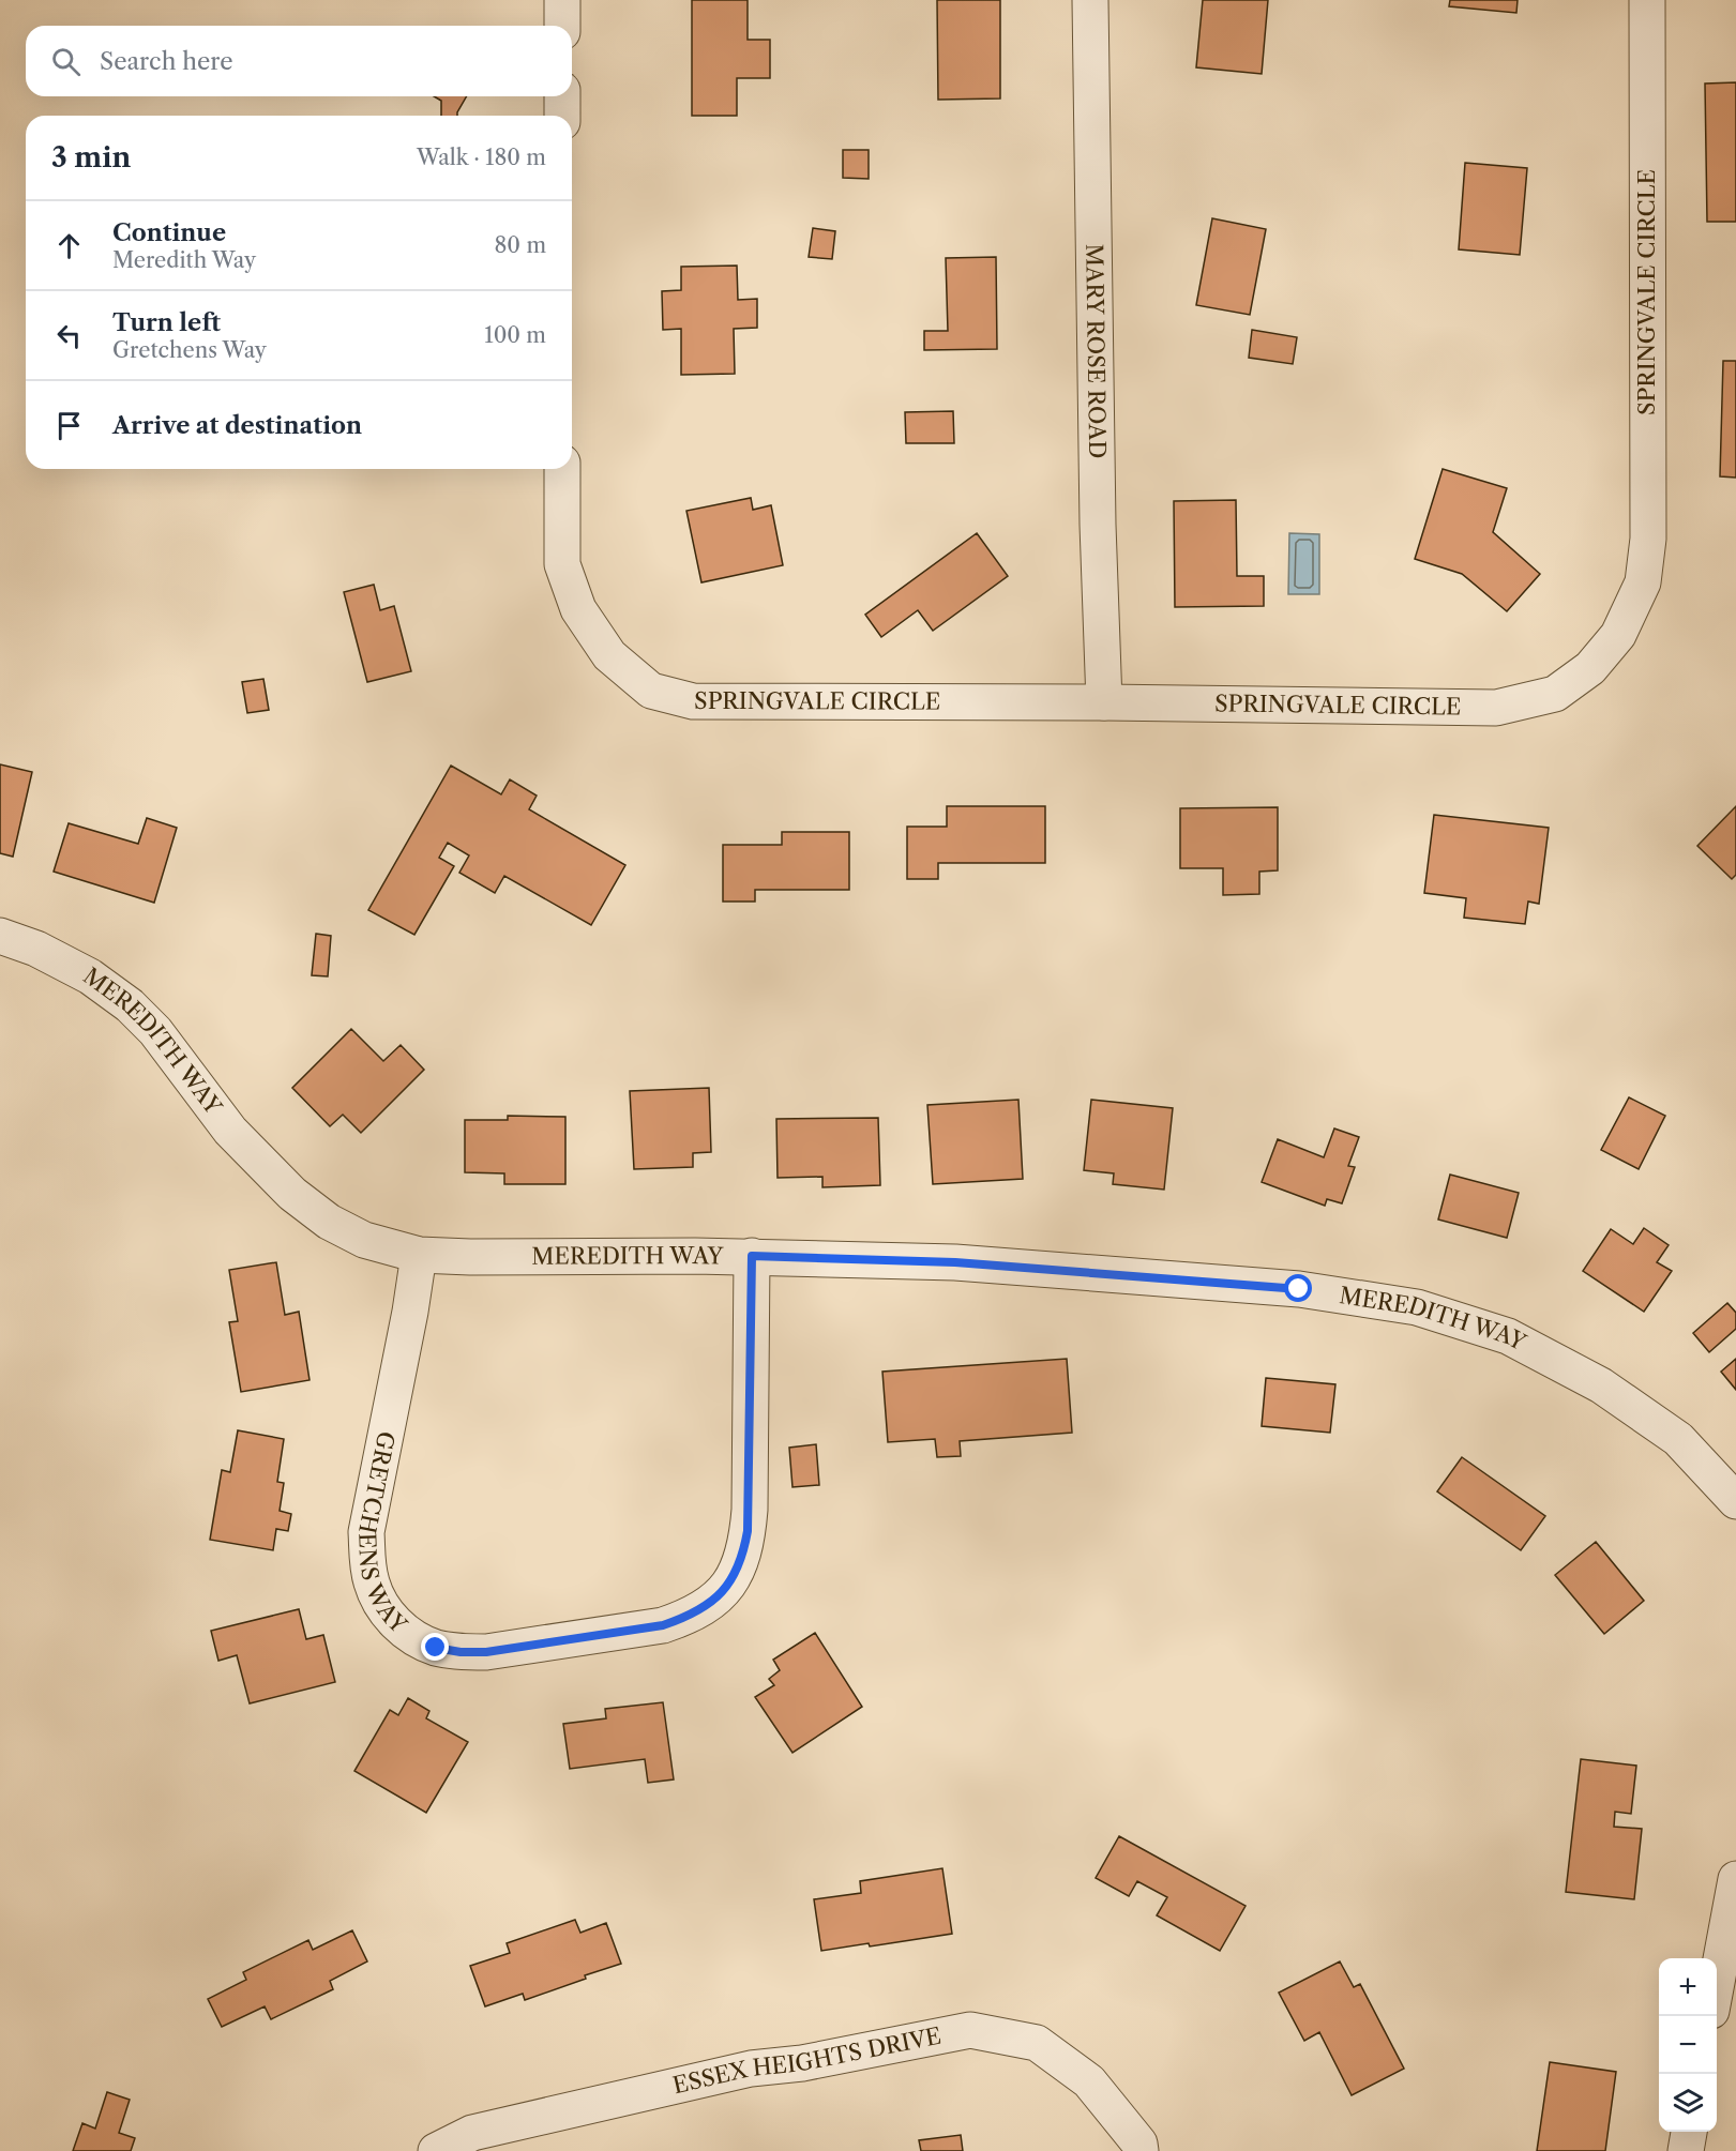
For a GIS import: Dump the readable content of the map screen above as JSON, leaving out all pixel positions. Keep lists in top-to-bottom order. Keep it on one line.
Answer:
{"streets":{"street":["SPRINGVALE CIRCLE","MARY ROSE ROAD","MEREDITH WAY","GRETCHENS WAY","ESSEX HEIGHTS DRIVE"]},"crossings":[["SPRINGVALE CIRCLE","MARY ROSE ROAD"],["MEREDITH WAY","GRETCHENS WAY"]],"page":{"search":"Search here","heading":["3 min","Walk · 180 m"],"list":[["Continue","Meredith Way","80 m"],["Turn left","Gretchens Way","100 m"],"Arrive at destination"],"map_buttons":["+","−"]}}
